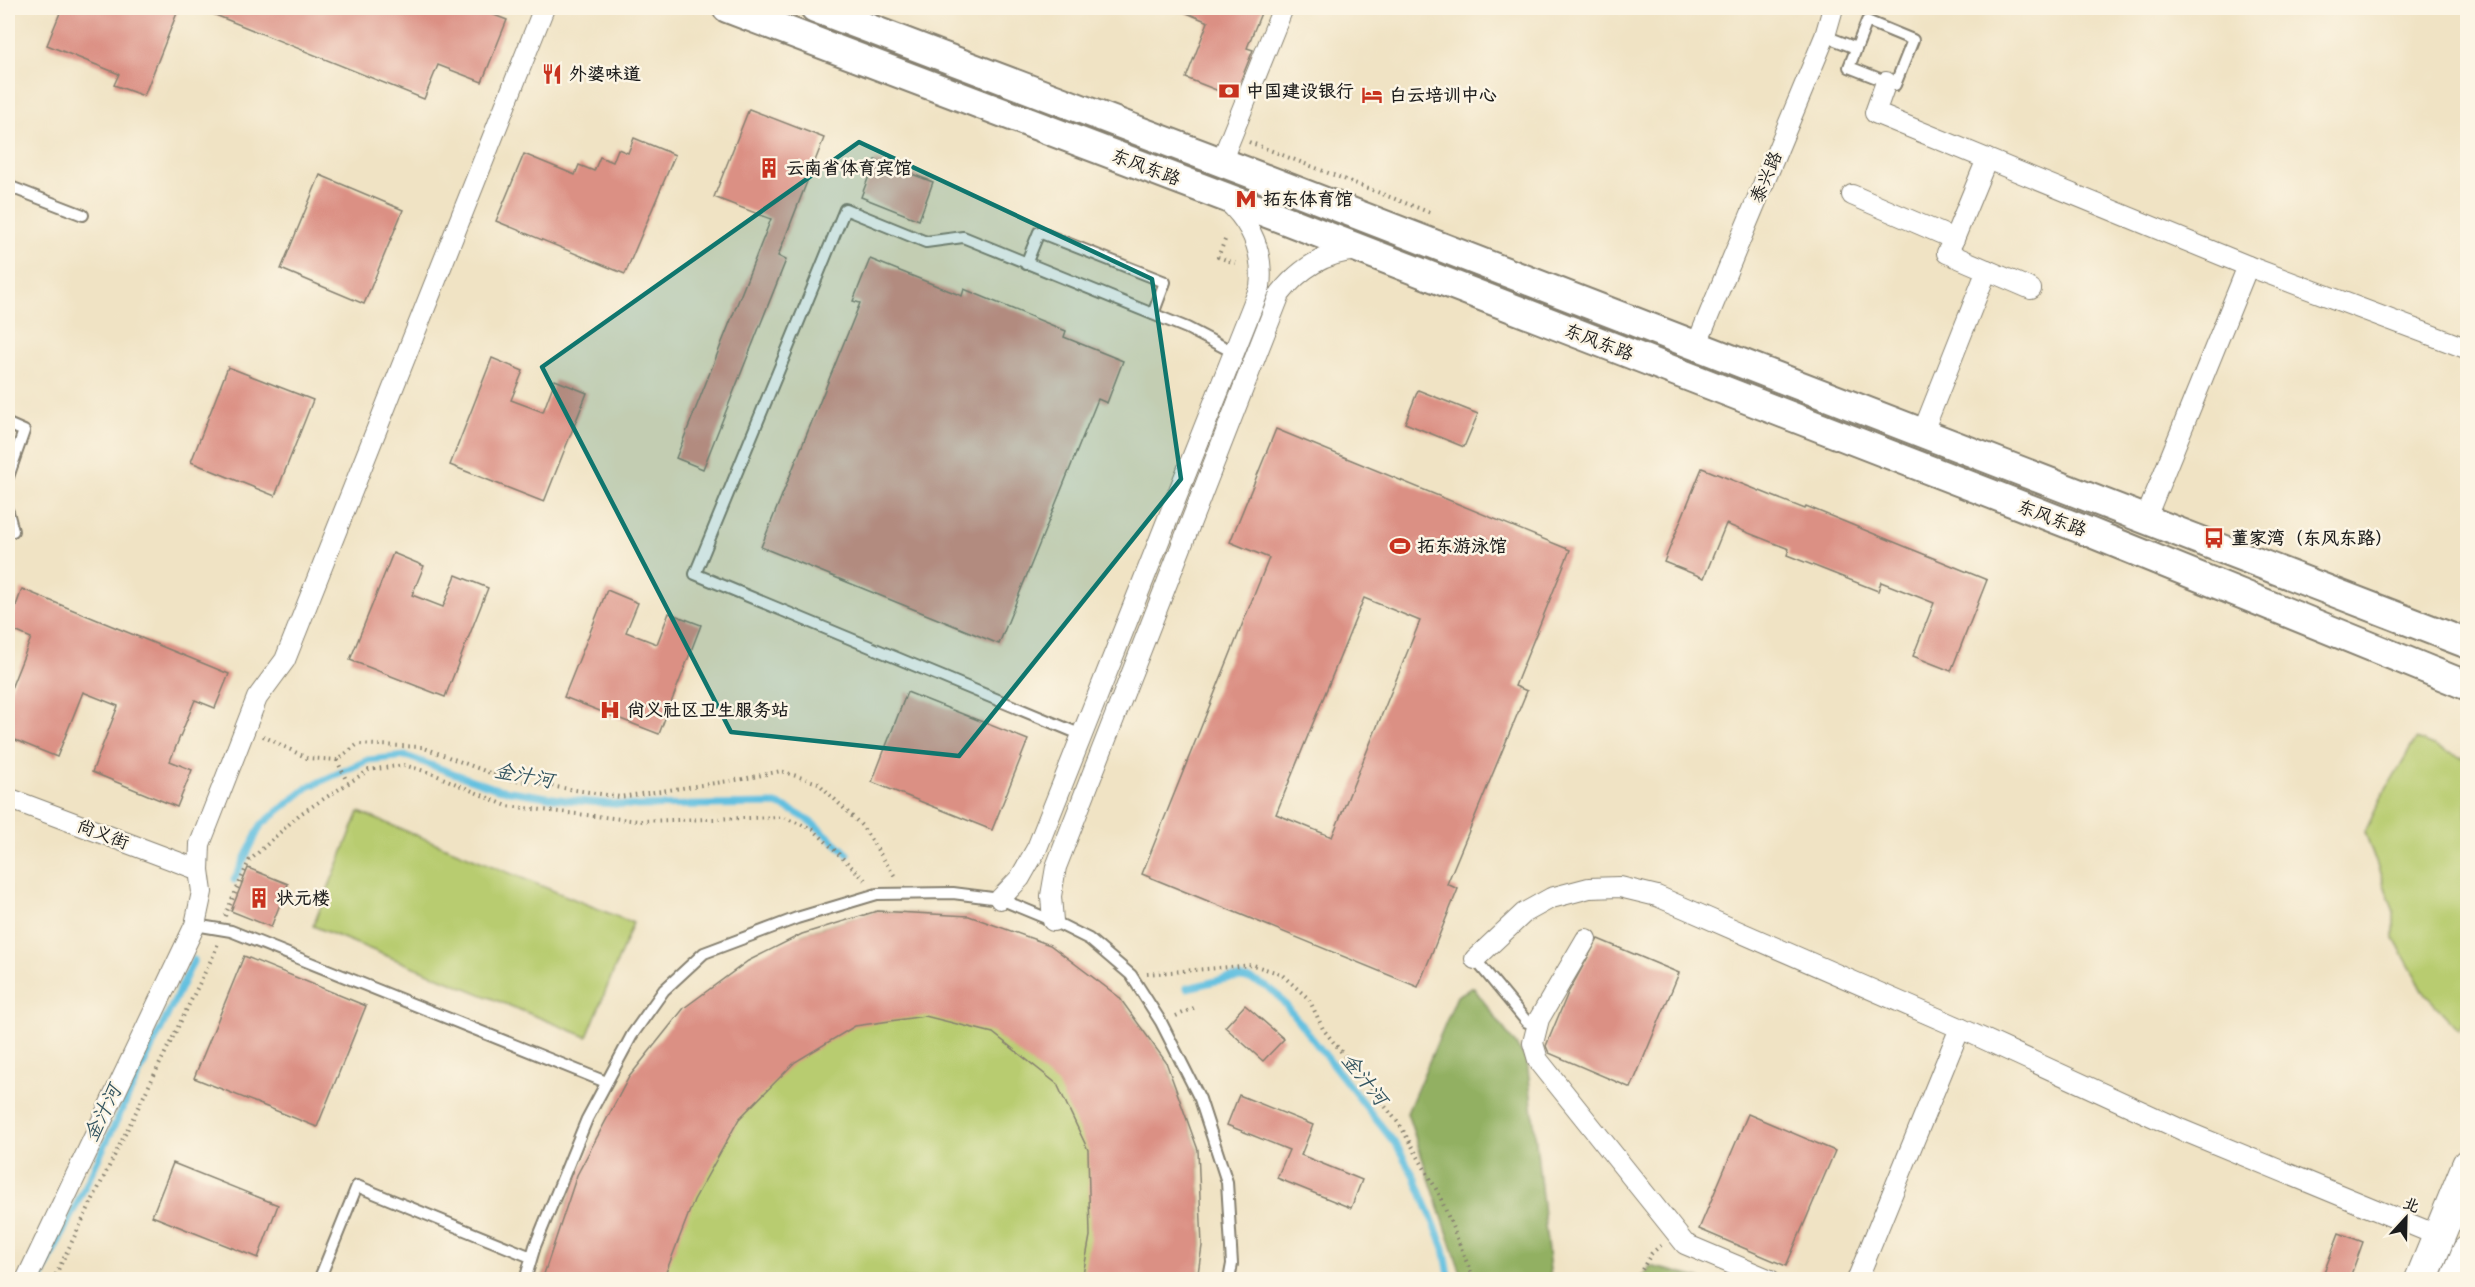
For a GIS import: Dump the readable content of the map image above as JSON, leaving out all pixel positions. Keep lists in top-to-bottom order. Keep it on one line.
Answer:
{"streets":{"main road":["东风东路"],"street":["泰兴路","尚义街"]},"crossings":[["东风东路","泰兴路"]],"water":["金汁河"],"places":{"restaurant":["外婆味道"],"bank":["中国建设银行"],"hotel":["白云培训中心"],"building":["云南省体育宾馆","状元楼"],"metro station":["拓东体育馆"],"bus stop":["董家湾（东风东路）"],"sports":["拓东游泳馆"],"hospital":["尚义社区卫生服务站"]},"north":"top"}
